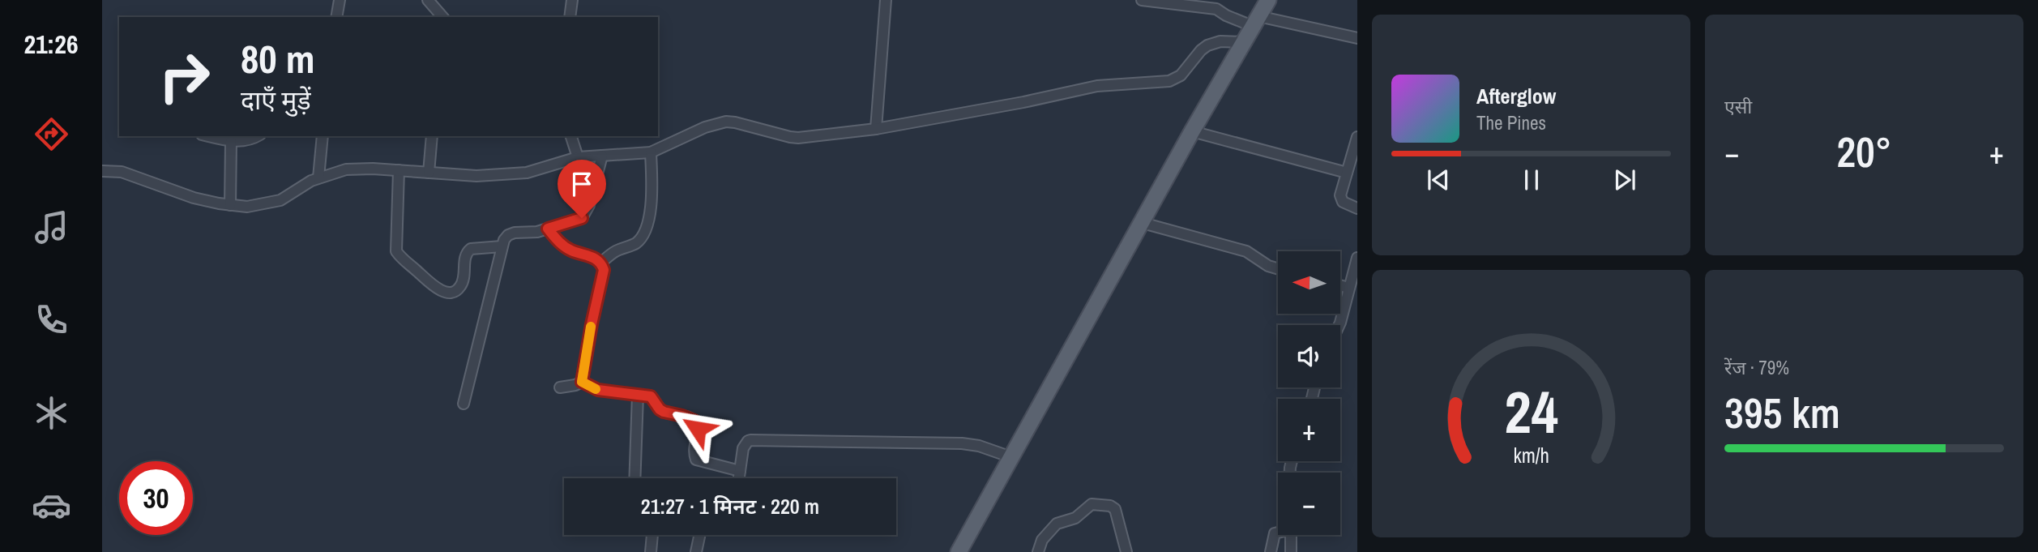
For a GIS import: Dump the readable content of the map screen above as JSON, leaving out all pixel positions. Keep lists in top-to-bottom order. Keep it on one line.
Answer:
{"north":"left","page":{"tabs":"21:26","tile":["एसी",["रेंज · 79%","395 km"]],"turn":["80 m","दाएँ मुड़ें"],"song":["Afterglow","The Pines"],"heat":["−","20°","+"],"map_buttons":["+","−"],"limit":"30","trip":"21:27 · 1 मिनट · 220 m","gauge":["24","km/h"]}}
